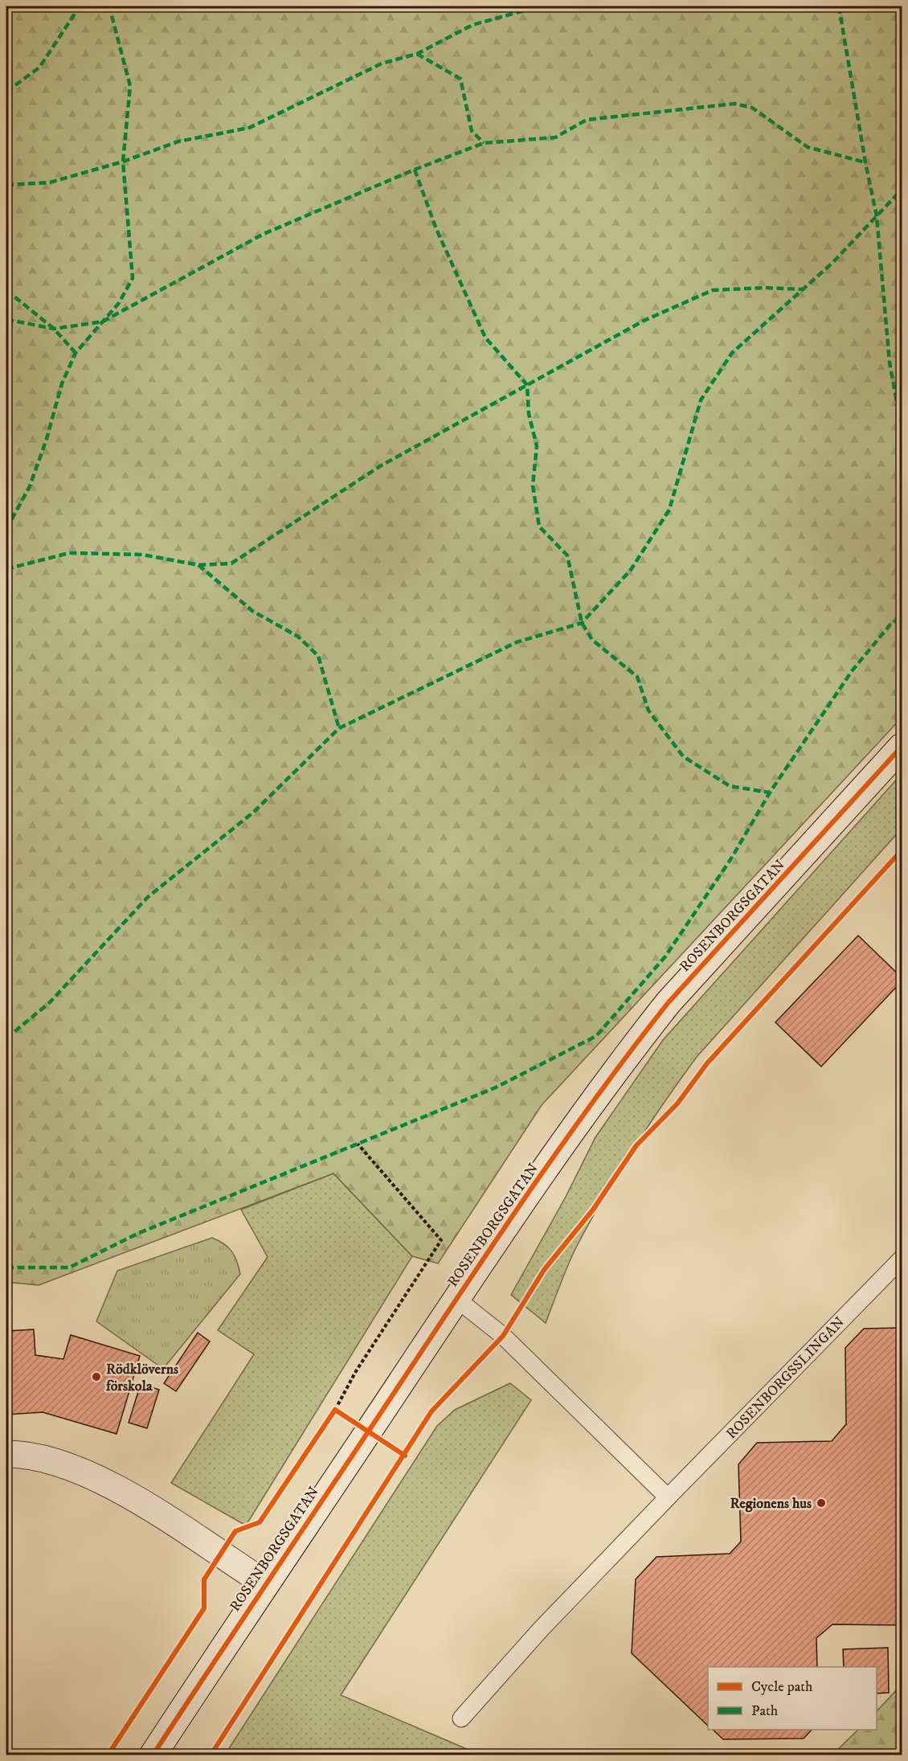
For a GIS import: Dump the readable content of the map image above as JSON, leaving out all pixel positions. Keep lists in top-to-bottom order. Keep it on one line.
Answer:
{"streets":{"street":["ROSENBORGSGATAN"],"lane":["ROSENBORGSSLINGAN"]},"places":["Rödklöverns förskola","Regionens hus"],"legend":["Cycle path","Path"]}
